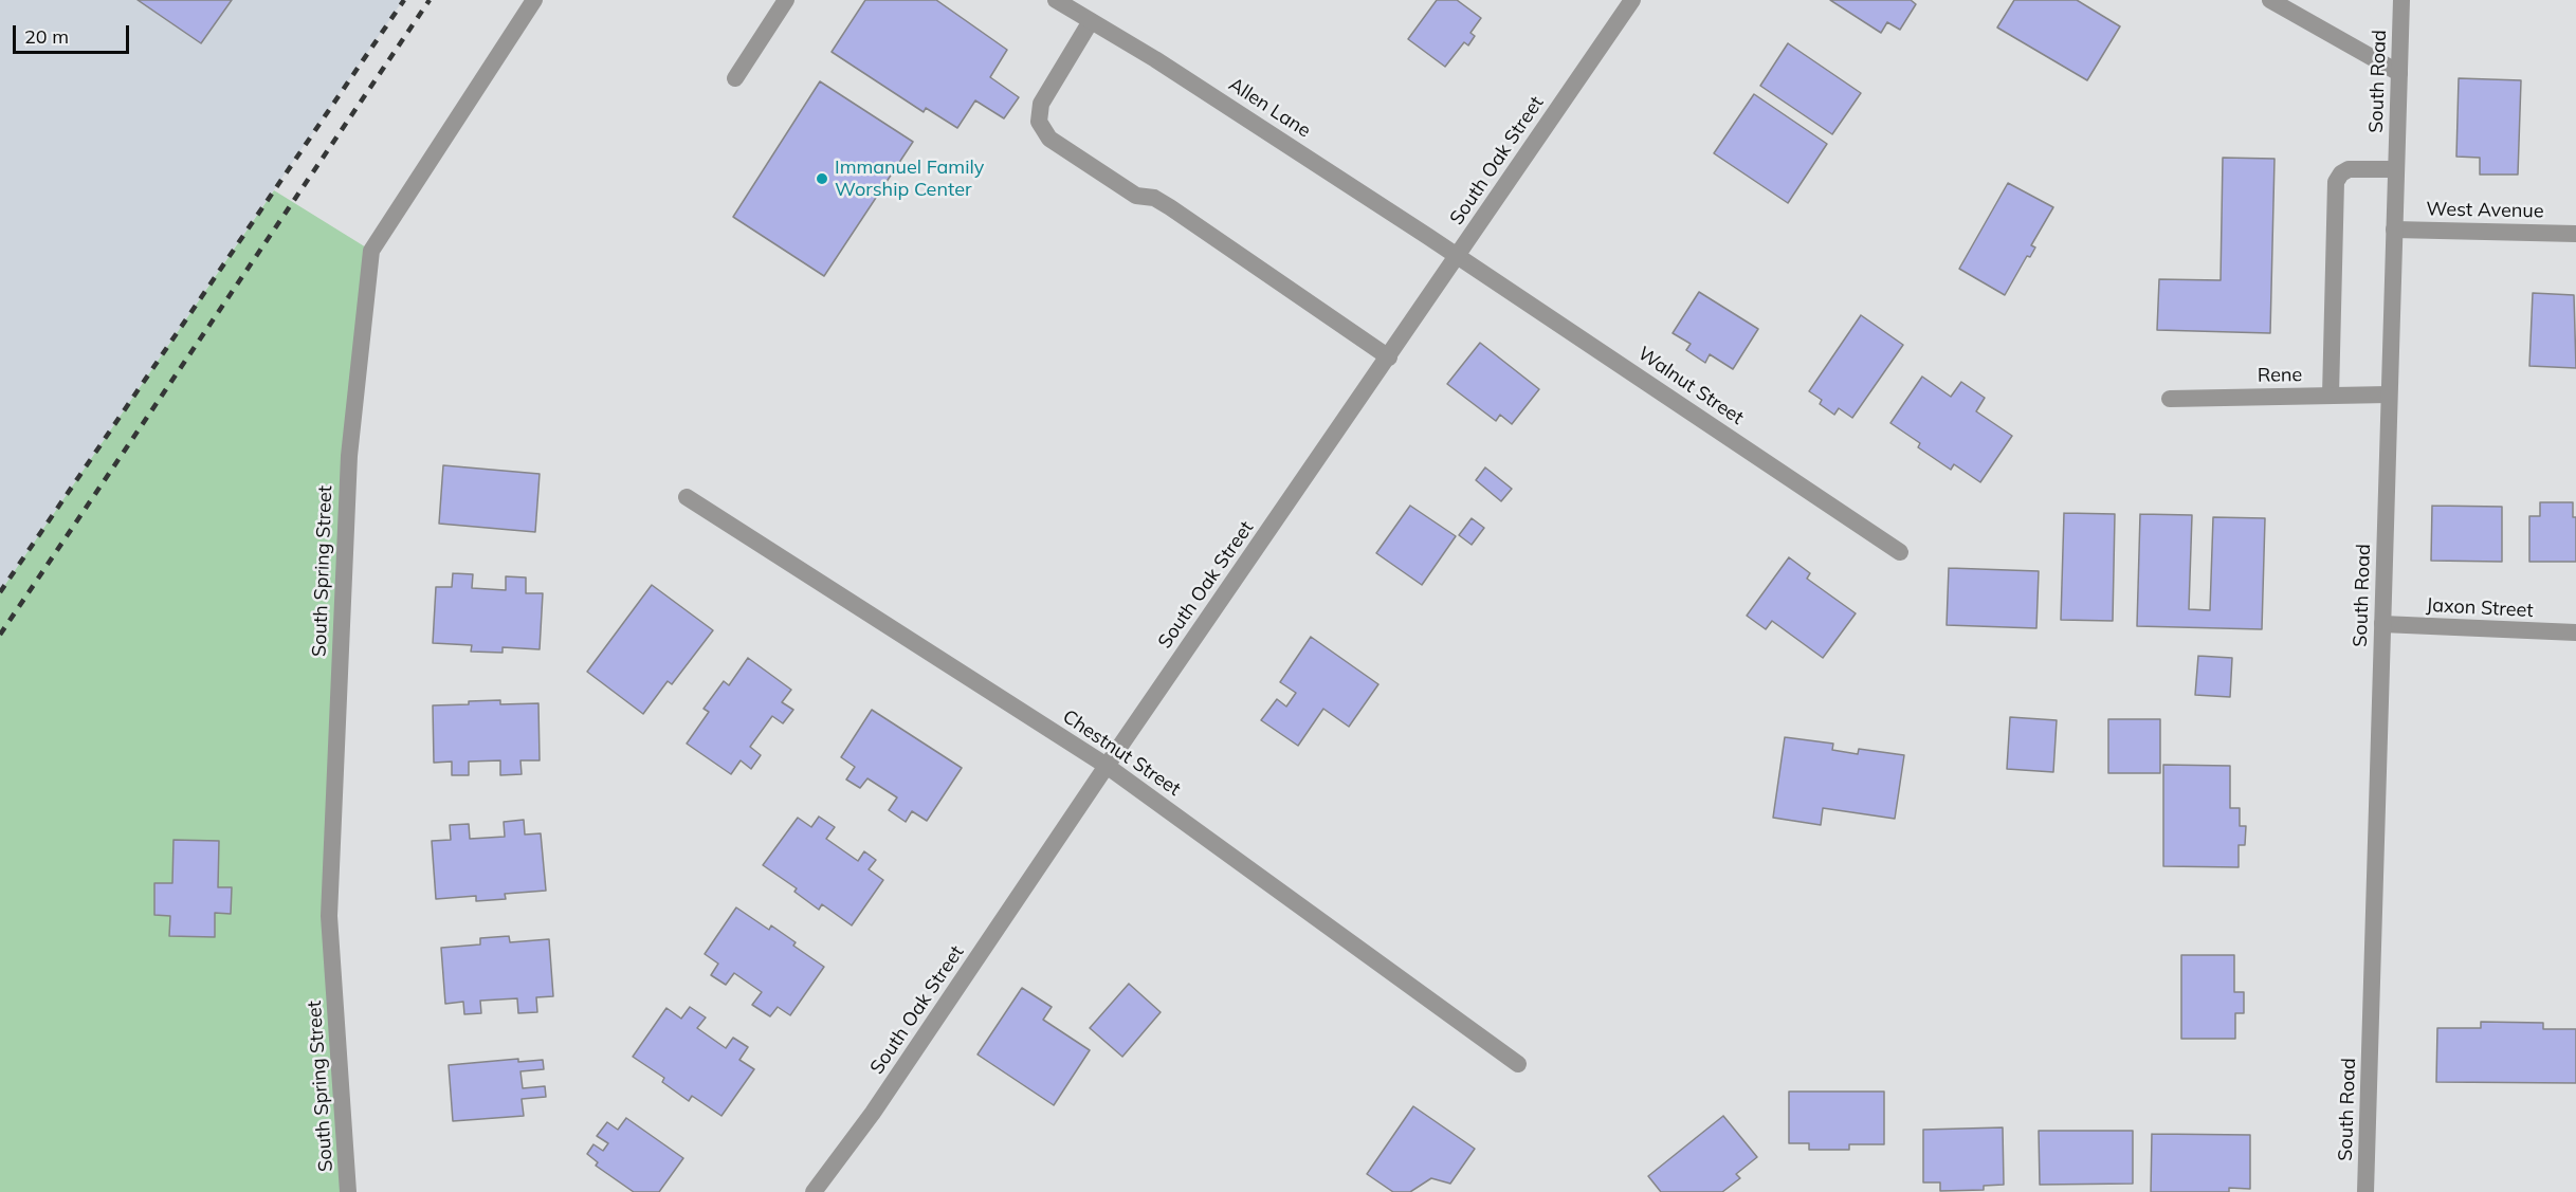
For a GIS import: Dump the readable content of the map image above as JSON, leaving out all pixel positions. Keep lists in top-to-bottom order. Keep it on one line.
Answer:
{"streets":{"street":["South Road","Allen Lane","South Oak Street","West Avenue","Rene","Walnut Street","South Spring Street","Jaxon Street","Chestnut Street"]},"crossings":[["South Road","West Avenue"],["South Road","Rene"],["South Road","Jaxon Street"],["Allen Lane","South Oak Street"],["Allen Lane","Walnut Street"],["South Oak Street","Walnut Street"],["South Oak Street","Chestnut Street"]],"places":["Immanuel Family Worship Center"],"scale_bar":"20 m"}
